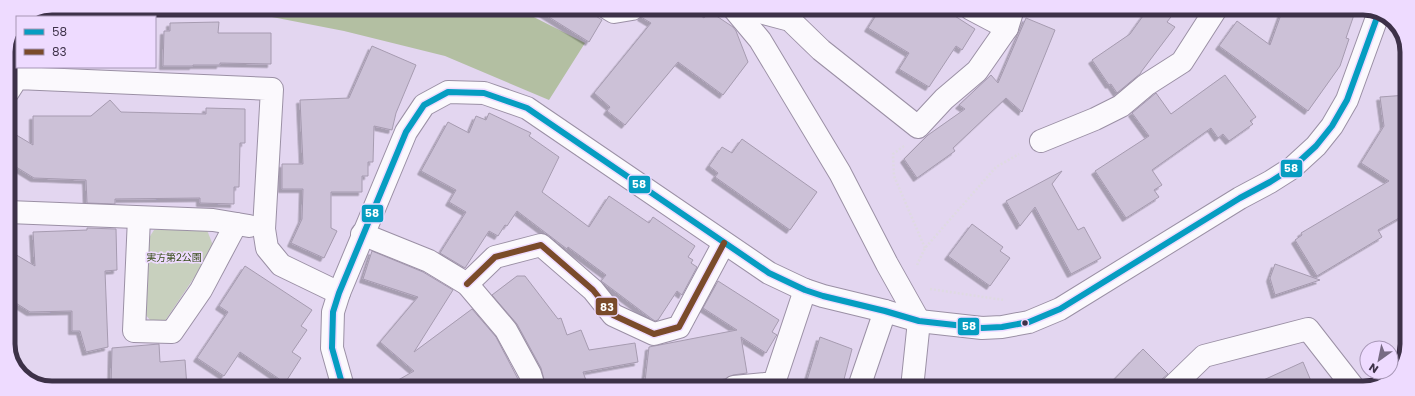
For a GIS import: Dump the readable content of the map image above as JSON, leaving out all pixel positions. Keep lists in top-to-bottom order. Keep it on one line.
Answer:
{"parks":["実方第2公園"],"lines":["transit line 58","transit line 83"],"legend":["58","83"],"north":"bottom left"}
